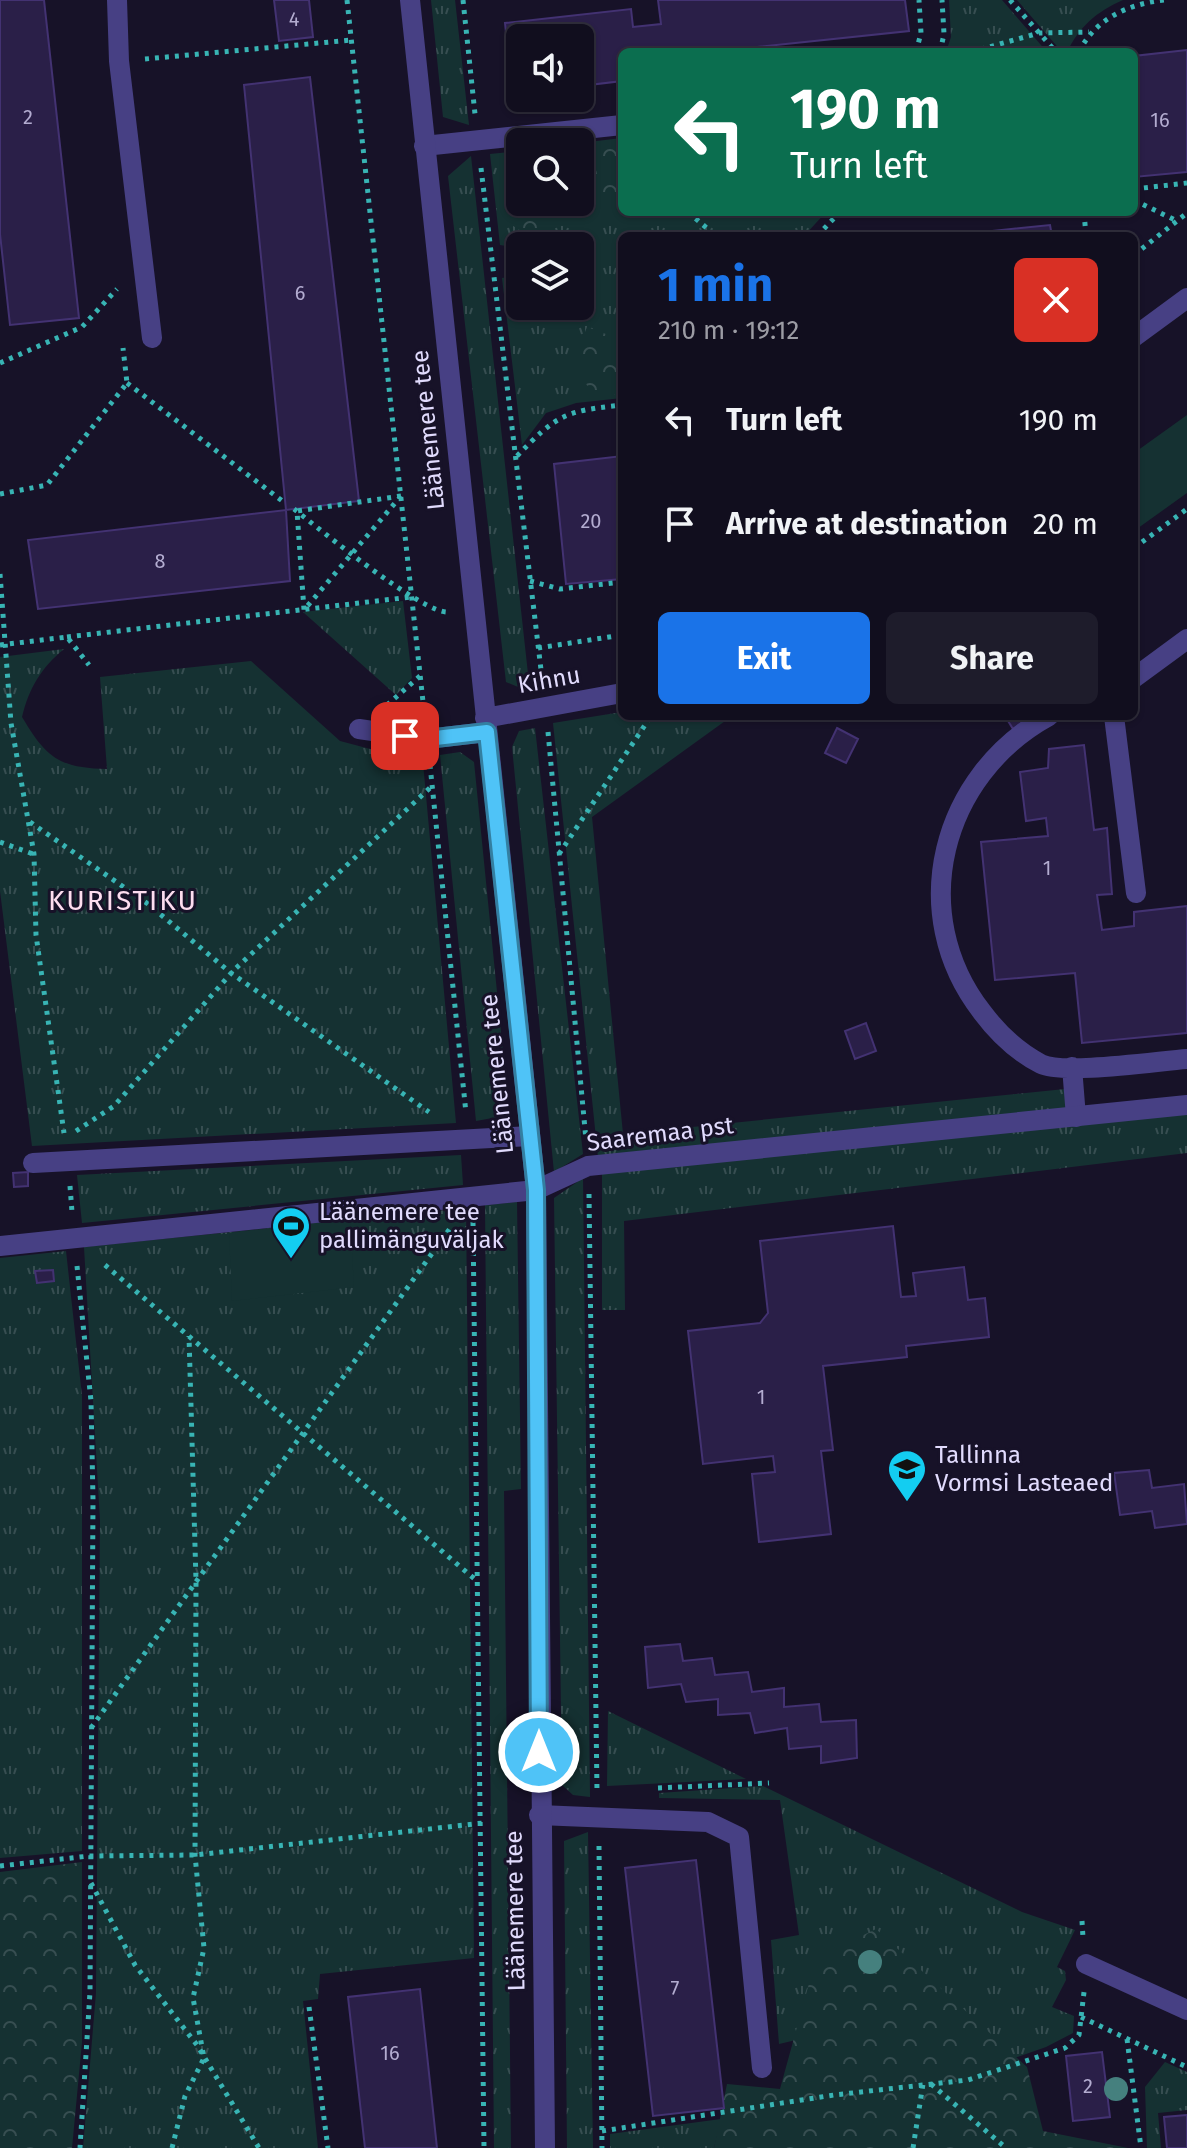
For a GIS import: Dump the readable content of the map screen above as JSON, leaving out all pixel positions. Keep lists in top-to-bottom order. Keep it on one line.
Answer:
{"streets":{"street":["Läänemere tee","Kihnu","Saaremaa pst"]},"crossings":[["Läänemere tee","Kihnu"],["Läänemere tee","Saaremaa pst"]],"districts":["KURISTIKU"],"places":{"sports":["Läänemere tee pallimänguväljak"],"school or university":["Tallinna Vormsi Lasteaed"]},"house_numbers":["4","2","16","6","20","8","1","1","7","16","2"],"page":{"turn":["190 m","Turn left"],"heading":["1 min","210 m · 19:12"],"list":[{"name":"Turn left","value":"190 m"},{"name":"Arrive at destination","value":"20 m"}],"buttons":["Exit","Share"]}}
